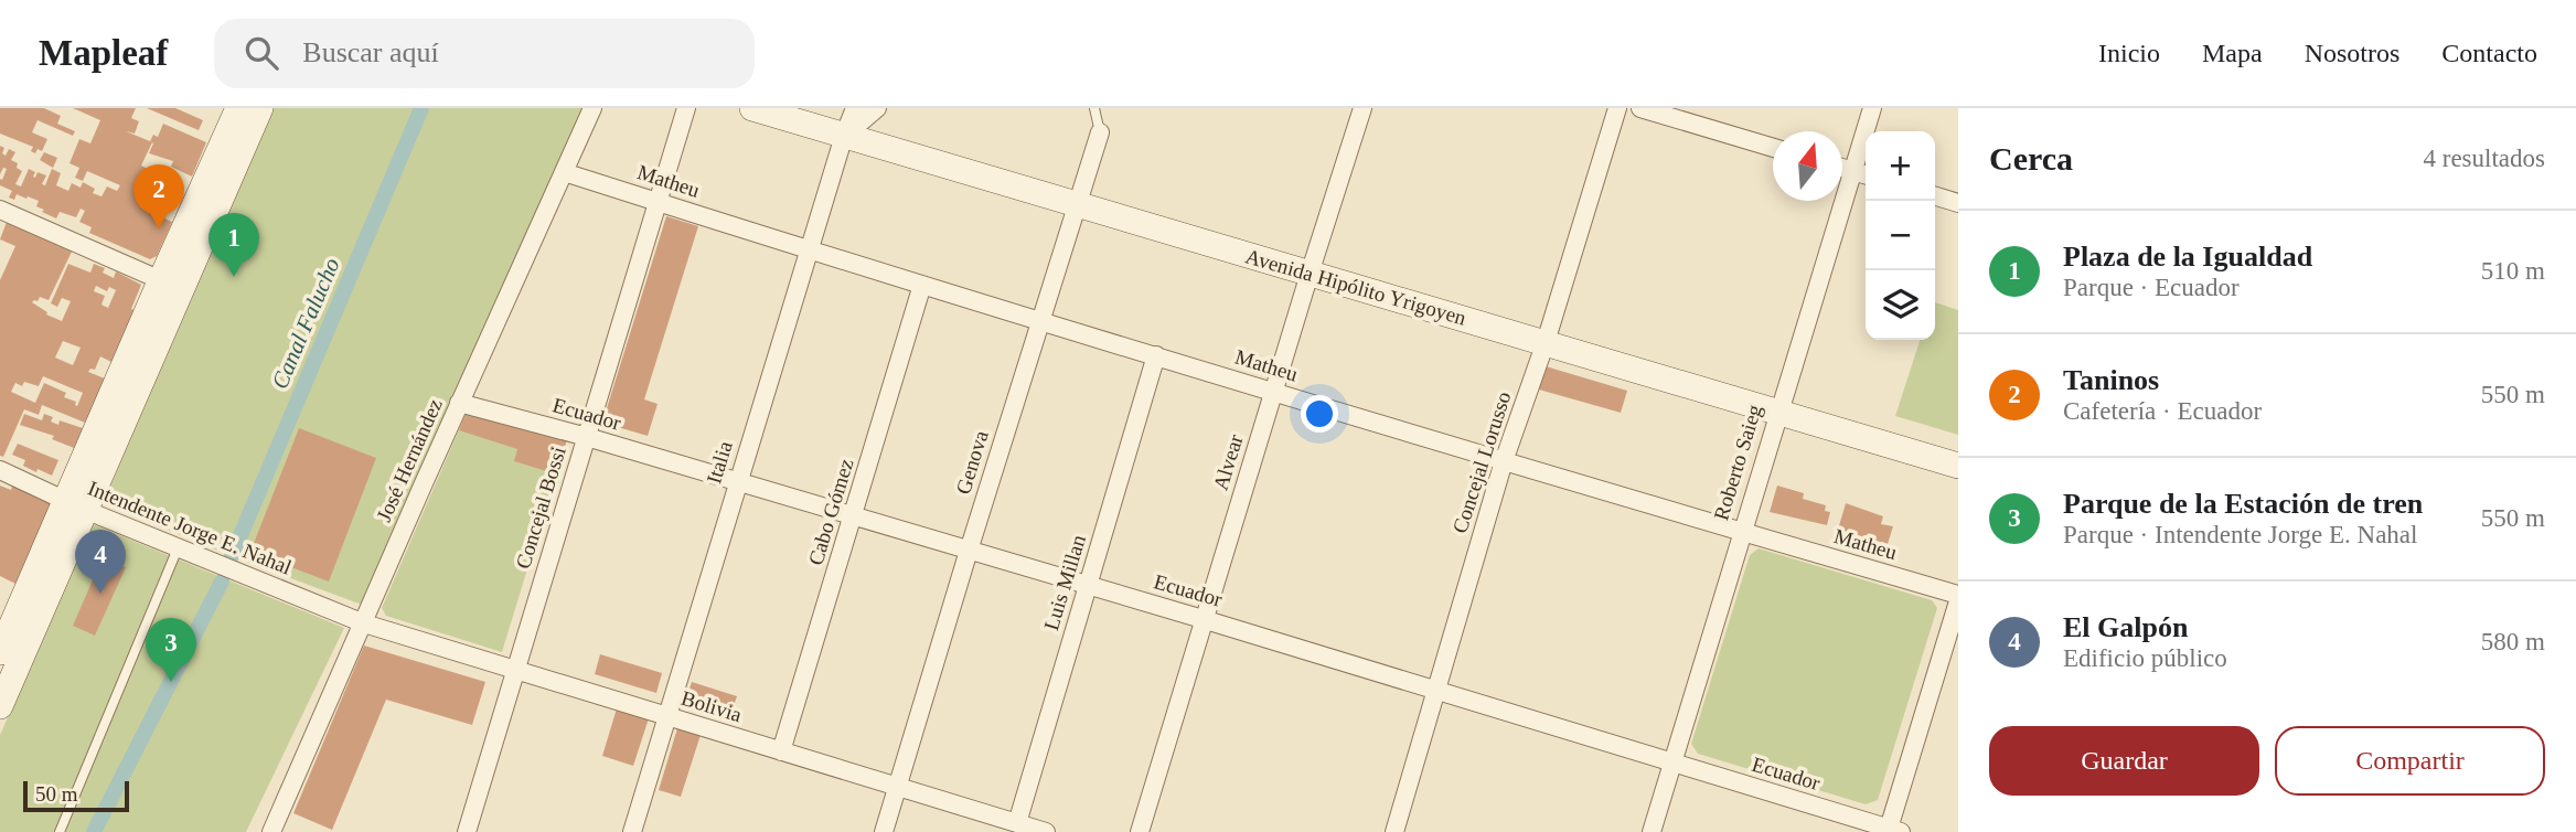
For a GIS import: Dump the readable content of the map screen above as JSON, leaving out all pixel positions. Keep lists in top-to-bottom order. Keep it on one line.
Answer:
{"streets":{"main road":["Avenida Hipólito Yrigoyen"],"street":["Matheu","Ecuador","José Hernández","Italia","Genova","Alvear","Concejal Lorusso","Roberto Saieg","Concejal Bossi","Cabo Gómez","Intendente Jorge E. Nahal","Luis Millan","Bolivia"]},"crossings":[["Matheu","José Hernández"],["Matheu","Italia"],["Matheu","Genova"],["Matheu","Alvear"],["Matheu","Concejal Lorusso"],["Matheu","Roberto Saieg"],["Matheu","Concejal Bossi"],["Matheu","Cabo Gómez"],["Matheu","Luis Millan"],["Avenida Hipólito Yrigoyen","Italia"],["Avenida Hipólito Yrigoyen","Genova"],["Avenida Hipólito Yrigoyen","Alvear"],["Avenida Hipólito Yrigoyen","Concejal Lorusso"],["Avenida Hipólito Yrigoyen","Roberto Saieg"],["Ecuador","José Hernández"],["Ecuador","Italia"],["Ecuador","Genova"],["Ecuador","Alvear"],["Ecuador","Concejal Lorusso"],["Ecuador","Roberto Saieg"],["Ecuador","Concejal Bossi"],["Ecuador","Cabo Gómez"],["Ecuador","Luis Millan"],["José Hernández","Intendente Jorge E. Nahal"],["José Hernández","Bolivia"],["Italia","Bolivia"],["Genova","Bolivia"],["Concejal Bossi","Bolivia"],["Cabo Gómez","Bolivia"],["Intendente Jorge E. Nahal","Bolivia"],["Luis Millan","Bolivia"]],"water":["Canal Falucho"],"scale_bar":"50 m","north":"top","page":{"header":"Mapleaf","search":"Buscar aquí","nav":["Inicio","Mapa","Nosotros","Contacto"],"heading":["Cerca","4 resultados"],"map_buttons":["+","−"],"pins":["2","1","4","3"],"list":[{"mark":"1","name":"Plaza de la Igualdad","note":"Parque · Ecuador","value":"510 m"},{"mark":"2","name":"Taninos","note":"Cafetería · Ecuador","value":"550 m"},{"mark":"3","name":"Parque de la Estación de tren","note":"Parque · Intendente Jorge E. Nahal","value":"550 m"},{"mark":"4","name":"El Galpón","note":"Edificio público","value":"580 m"}],"buttons":["Guardar","Compartir"],"scale":"50 m"}}
